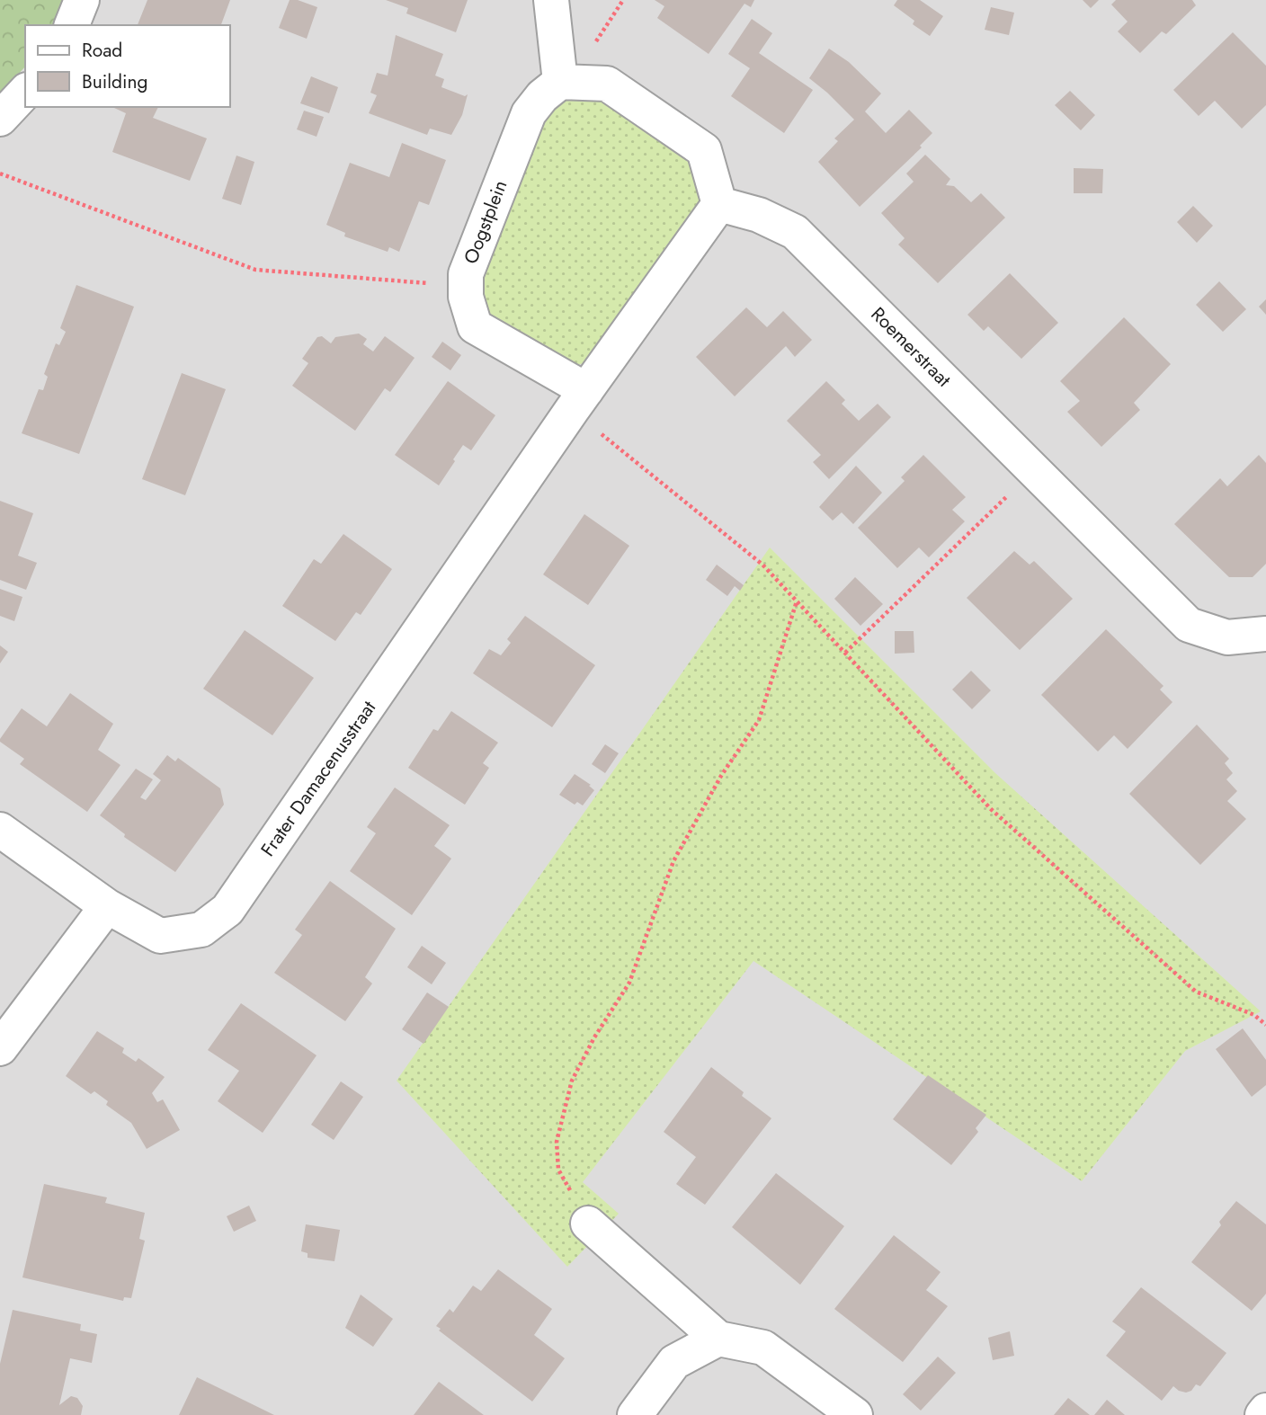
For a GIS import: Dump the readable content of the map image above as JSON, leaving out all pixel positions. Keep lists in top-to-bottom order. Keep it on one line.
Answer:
{"streets":{"street":["Oogstplein","Roemerstraat","Frater Damacenusstraat"]},"crossings":[["Oogstplein","Frater Damacenusstraat"]],"legend":["Road","Building"]}
